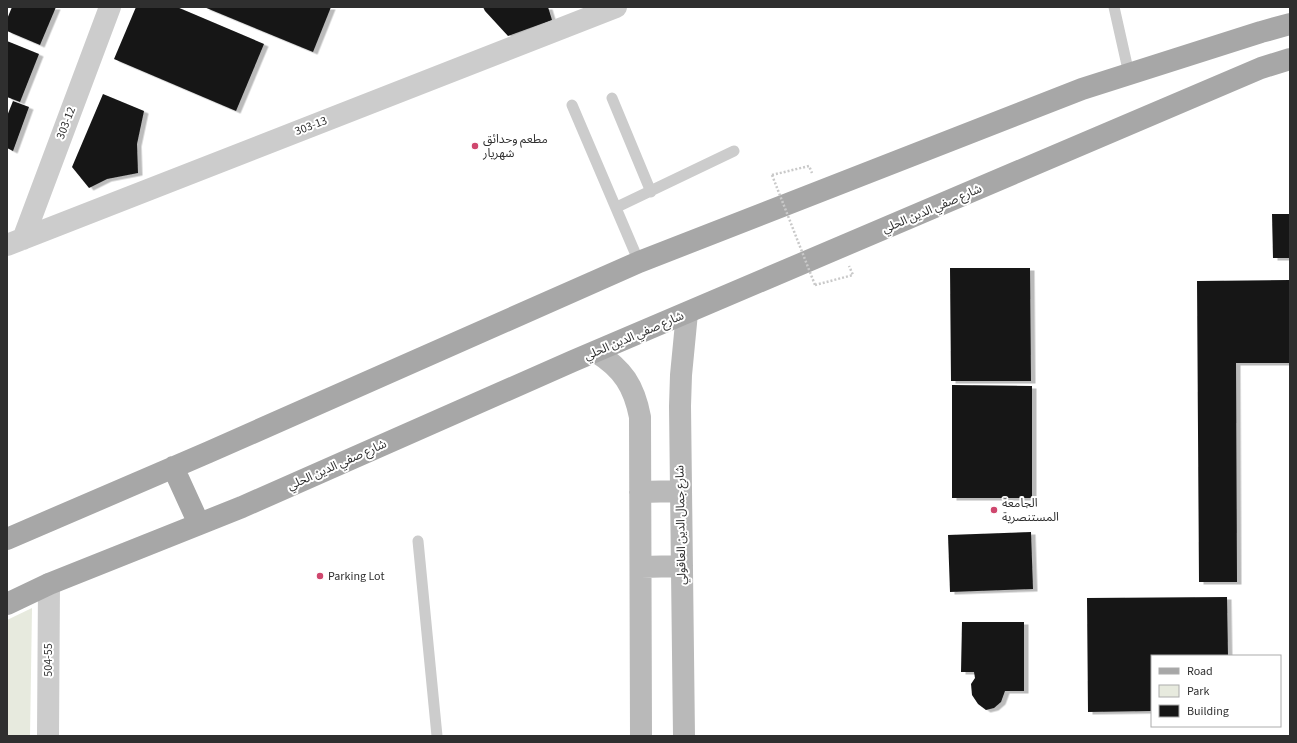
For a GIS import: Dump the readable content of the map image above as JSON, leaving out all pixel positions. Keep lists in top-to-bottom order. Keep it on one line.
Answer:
{"streets":{"main road":["شارع صفي الدين الحلي"],"street":["303-12","303-13","شارع جمال الدين العاقولي","504-55"]},"crossings":[["303-12","303-13"],["شارع صفي الدين الحلي","شارع جمال الدين العاقولي"],["شارع صفي الدين الحلي","504-55"]],"places":["مطعم وحدائق شهريار","الجامعة المستنصرية","Parking Lot"],"legend":["Road","Park","Building"]}
